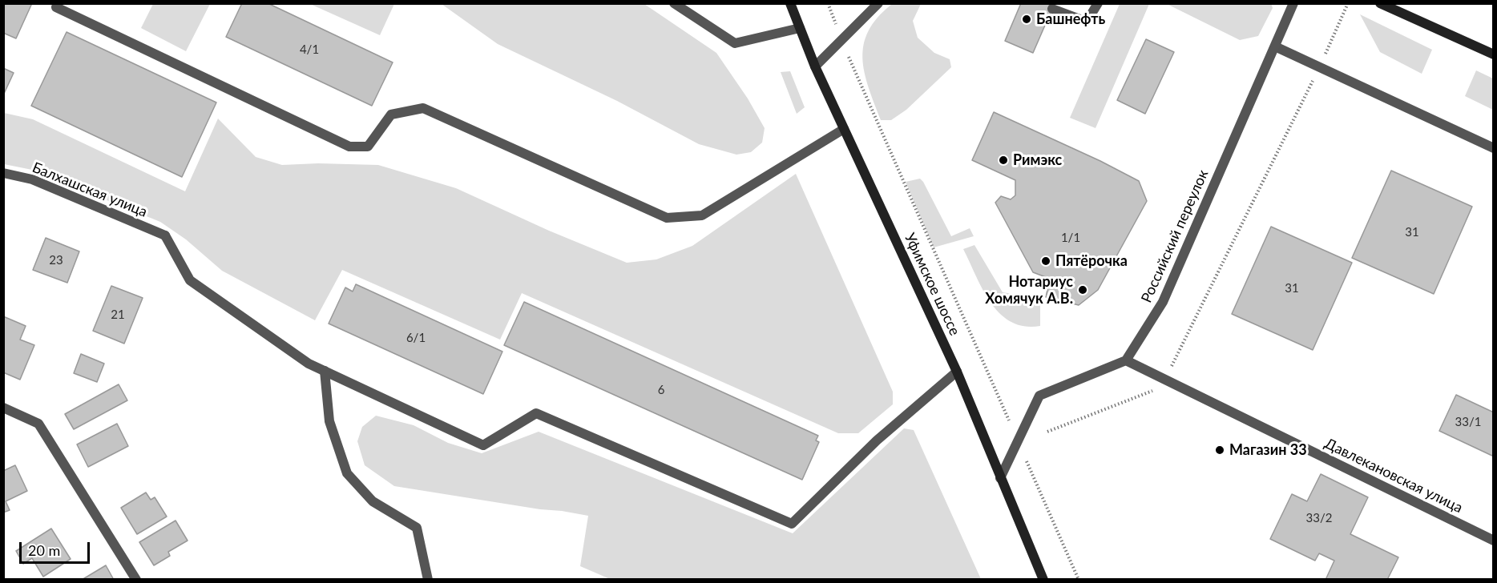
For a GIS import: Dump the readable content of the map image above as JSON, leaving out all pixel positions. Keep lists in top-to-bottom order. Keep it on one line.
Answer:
{"streets":{"main road":["Уфимское шоссе"],"street":["Балхашская улица","Российский переулок","Давлекановская улица"]},"crossings":[["Российский переулок","Давлекановская улица"]],"places":["Башнефть","Римэкс","Пятёрочка","Нотариус Хомячук А.В.","Магазин 33"],"house_numbers":["4/1","31","1/1","23","31","21","6/1","6","33/1","33/2"],"scale_bar":"20 m"}
